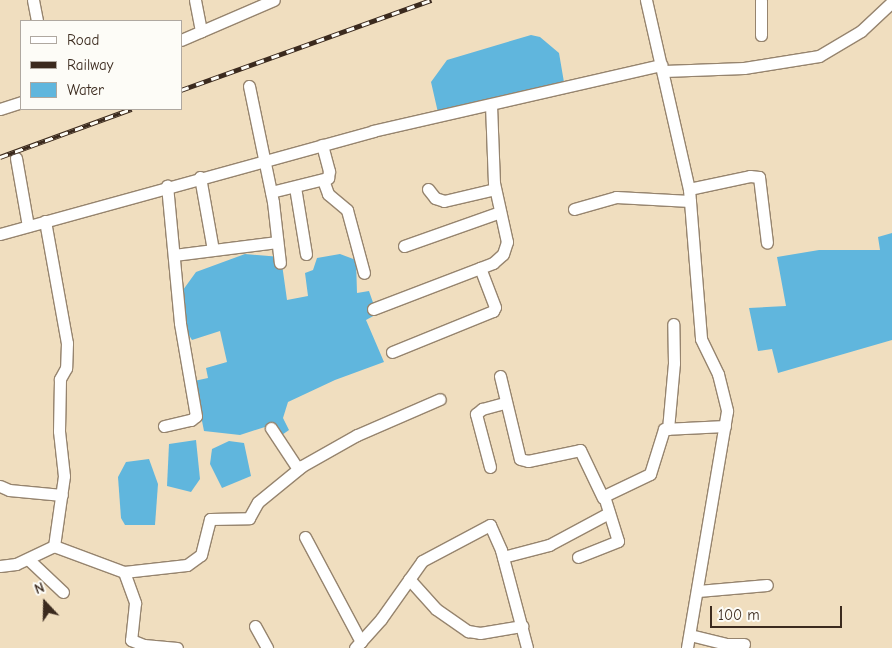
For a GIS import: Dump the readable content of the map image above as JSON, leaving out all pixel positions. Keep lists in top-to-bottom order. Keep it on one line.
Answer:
{"legend":["Road","Railway","Water"],"scale_bar":"100 m","north":"top"}
